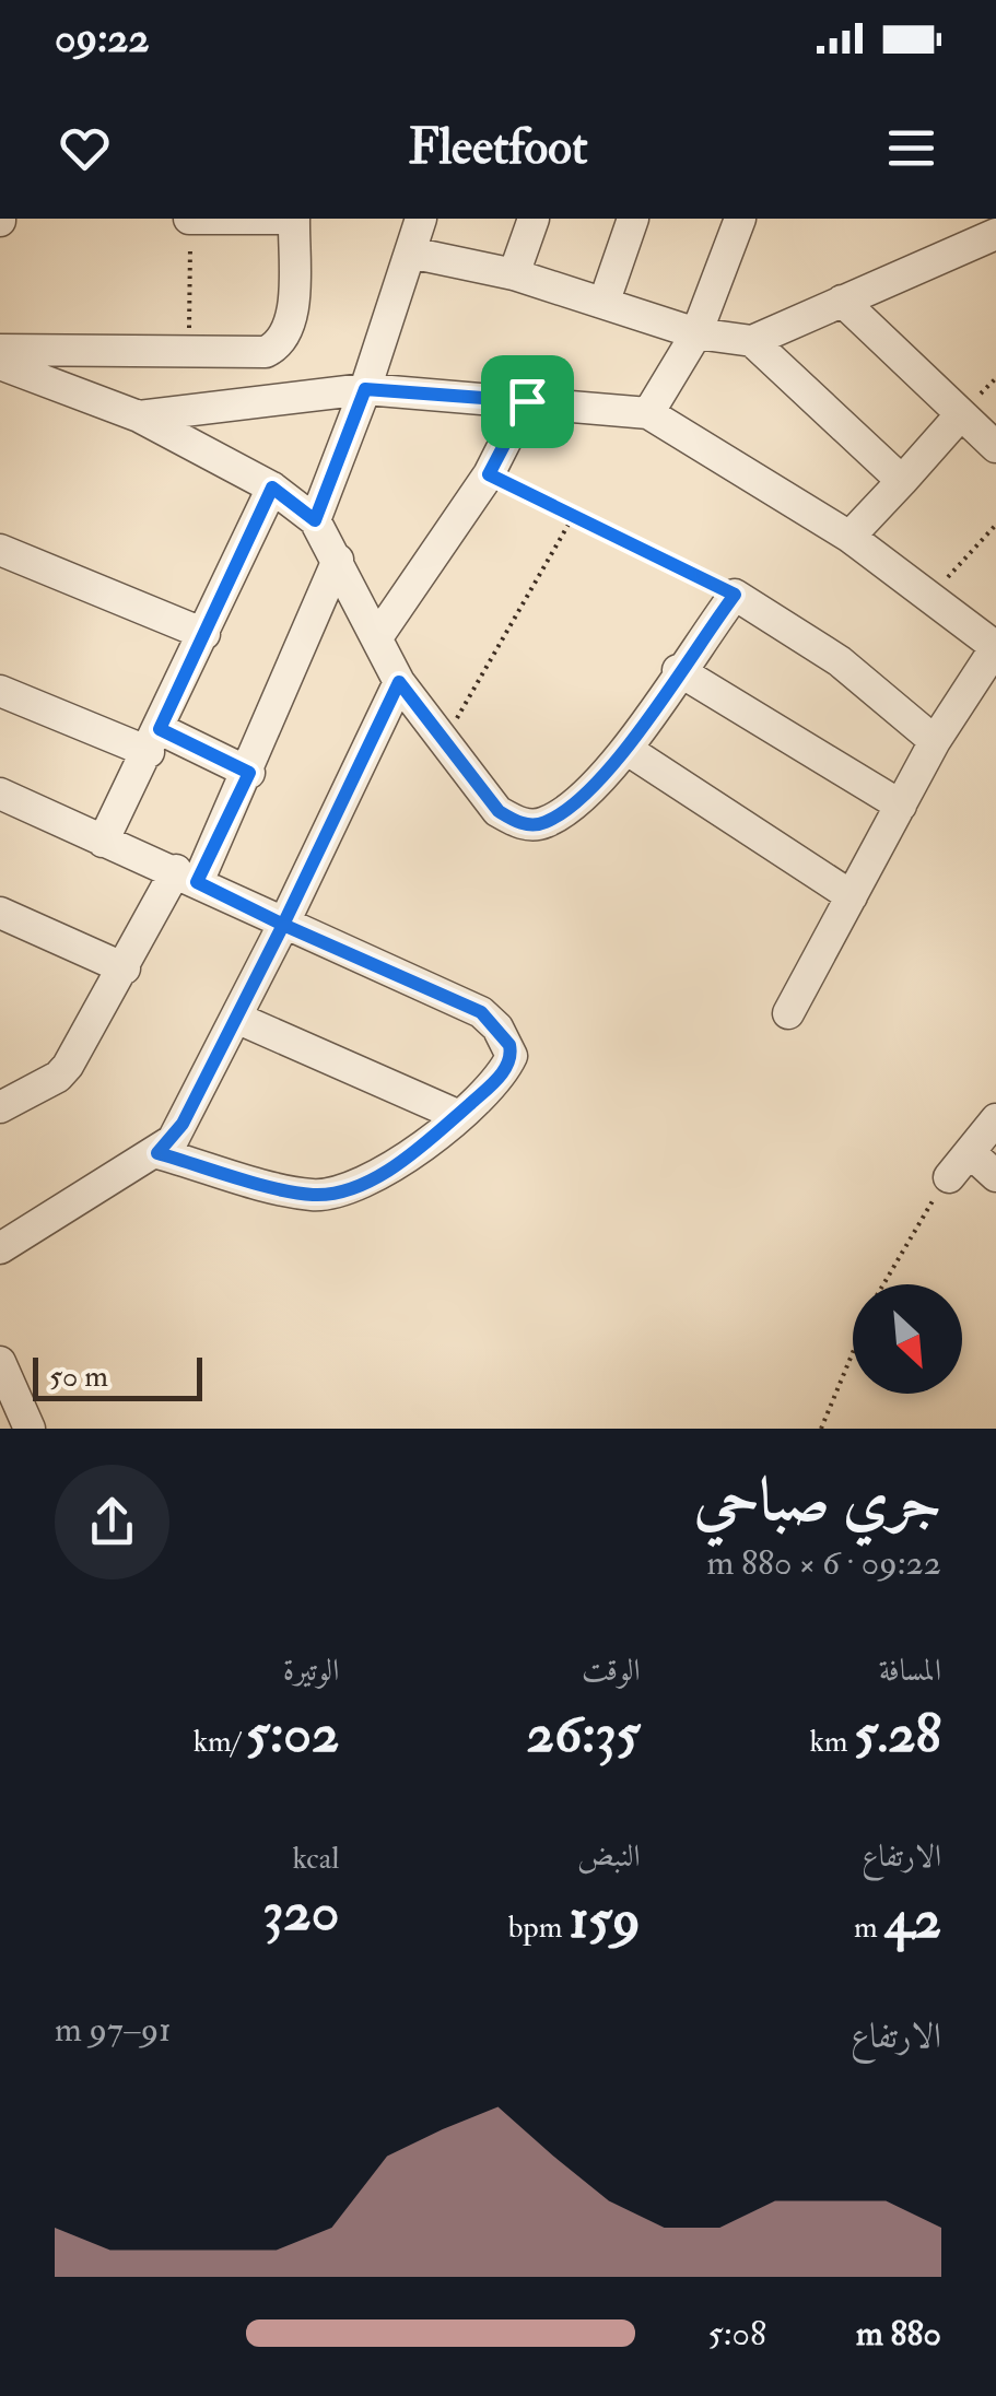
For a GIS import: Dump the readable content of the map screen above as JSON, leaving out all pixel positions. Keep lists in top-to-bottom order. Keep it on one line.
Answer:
{"scale_bar":"50 m","north":"bottom right","page":{"status":"09:22","header":"Fleetfoot","scale":"50 m","heading":["جري صباحي","09:22 · 6 × 880 m"],"stats":[["المسافة","5.28 km"],["الوقت","26:35"],["الوتيرة","5:02 /km"],["الارتفاع","42 m"],["النبض","159 bpm"],["kcal","320"]],"chart":["الارتفاع","91–97 m"],"list":[{"name":"880 m","note":"5:08"}]}}
